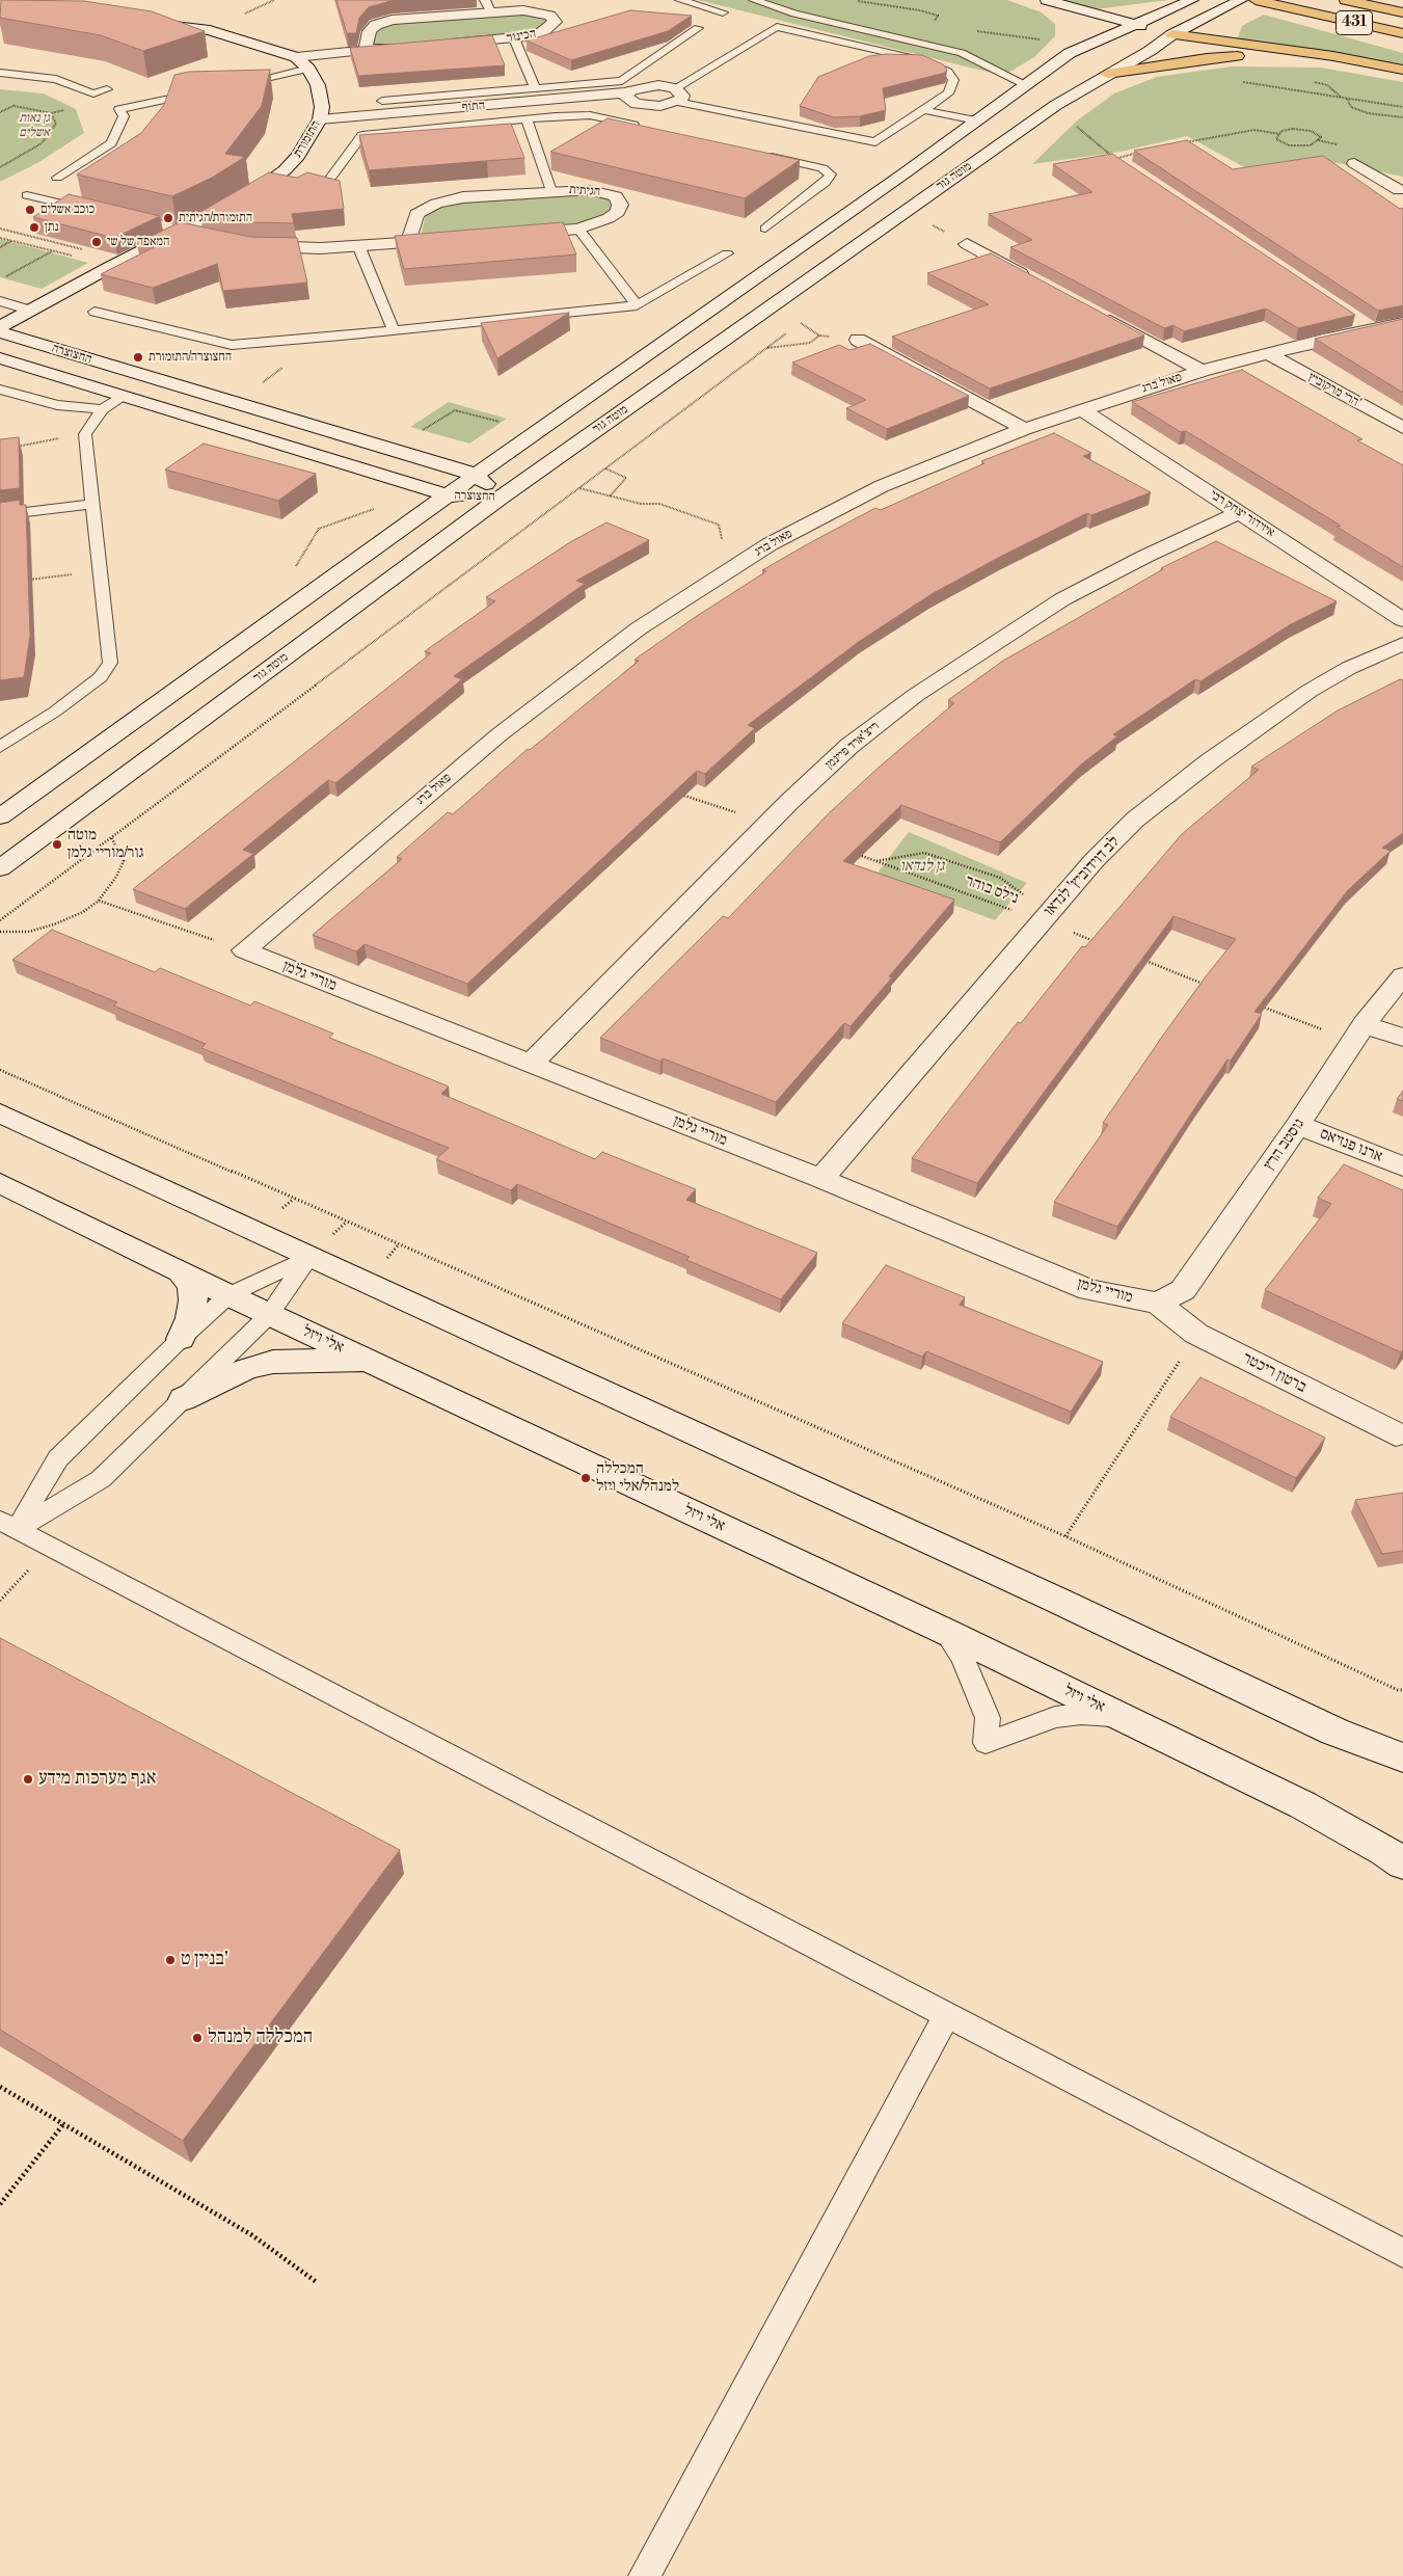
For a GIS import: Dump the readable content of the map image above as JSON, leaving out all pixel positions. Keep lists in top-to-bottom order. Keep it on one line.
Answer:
{"streets":{"highway":["431"],"street":["הכינור","התוף","התזמורת","מוטה גור","הגיתית","החצוצרה","פאול ברג","הרי מרקוביץ'","איזידור יצחק רבי","ריצ'ארד פיינמן","לב דוידוביץ' לנדאו","מוריי גלמן","גוסטב הרץ","ארנו פנזיאס","אלי ויזל","ברטון ריכטר"],"path":["נילס בוהר"]},"crossings":[["התוף","התזמורת"],["מוטה גור","החצוצרה"],["פאול ברג","הרי מרקוביץ'"],["פאול ברג","איזידור יצחק רבי"],["פאול ברג","מוריי גלמן"],["איזידור יצחק רבי","ריצ'ארד פיינמן"],["ריצ'ארד פיינמן","מוריי גלמן"],["לב דוידוביץ' לנדאו","נילס בוהר"],["לב דוידוביץ' לנדאו","מוריי גלמן"],["מוריי גלמן","גוסטב הרץ"],["מוריי גלמן","ברטון ריכטר"],["גוסטב הרץ","ארנו פנזיאס"],["גוסטב הרץ","ברטון ריכטר"]],"parks":["גן נאות אשלים","גן לנדאו"],"places":["כוכב אשלים","התזמורת/הגיתית","נתן","המאפה של שי","החצוצרה/התזמורת","מוטה גור/מוריי גלמן","המכללה למנהל/אלי ויזל","אגף מערכות מידע","בניין ט'","המכללה למנהל"]}
